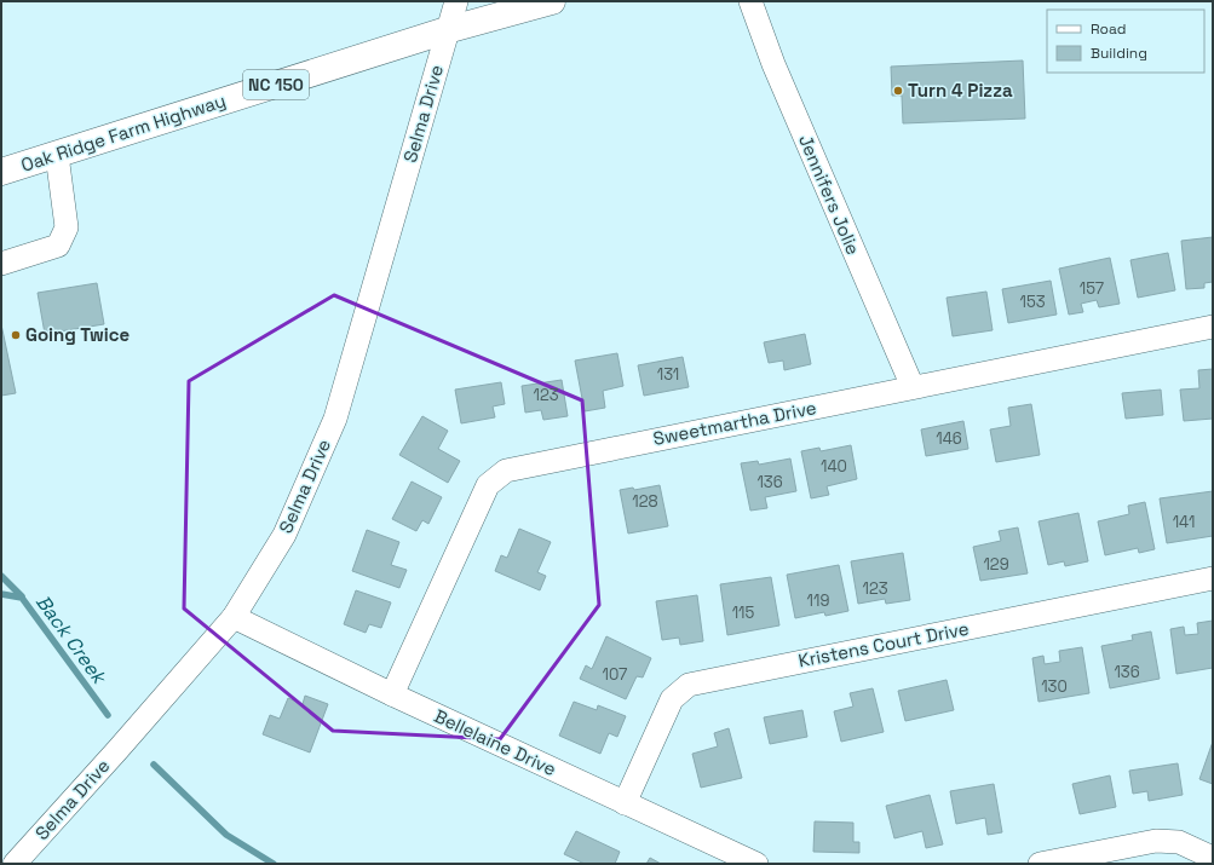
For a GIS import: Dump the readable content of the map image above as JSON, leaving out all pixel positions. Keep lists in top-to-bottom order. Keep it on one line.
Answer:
{"streets":{"main road":["NC 150","Oak Ridge Farm Highway"],"street":["Selma Drive","Jennifers Jolie","Sweetmartha Drive","Kristens Court Drive","Bellelaine Drive"]},"crossings":[["Selma Drive","Oak Ridge Farm Highway"],["Selma Drive","Bellelaine Drive"],["Jennifers Jolie","Sweetmartha Drive"],["Sweetmartha Drive","Bellelaine Drive"],["Kristens Court Drive","Bellelaine Drive"]],"water":["Back Creek"],"places":["Turn 4 Pizza","Going Twice"],"house_numbers":["157","153","131","123","146","140","136","128","141","129","123","119","115","136","107","130"],"legend":["Road","Building"]}
